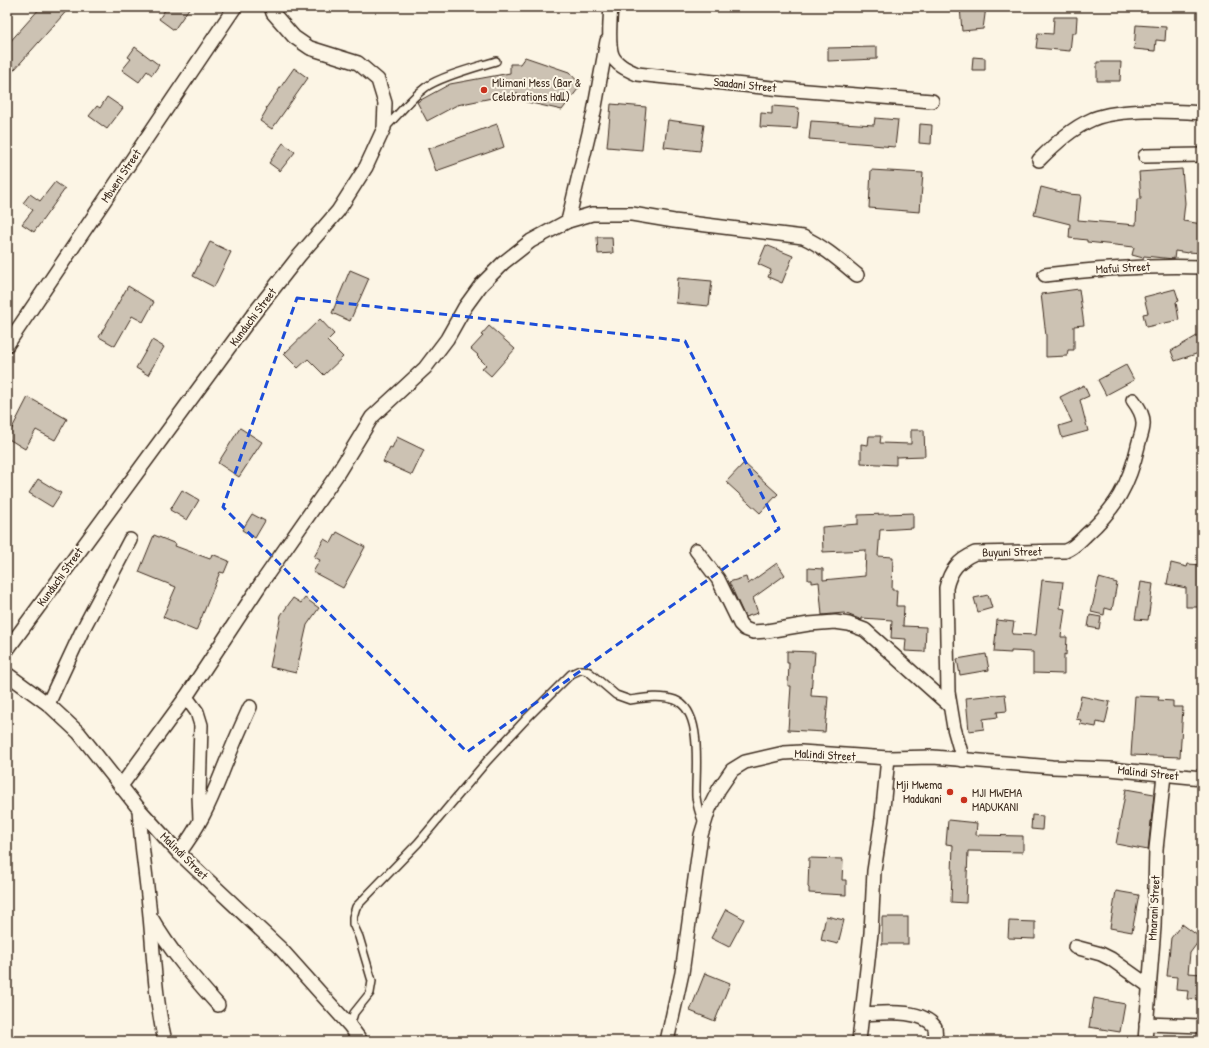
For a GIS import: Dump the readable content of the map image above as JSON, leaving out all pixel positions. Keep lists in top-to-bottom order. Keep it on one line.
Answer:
{"streets":{"street":["Saadani Street","Mbweni Street","Mafui Street","Kunduchi Street","Buyuni Street","Malindi Street","Mnarani Street"]},"crossings":[["Buyuni Street","Malindi Street"],["Malindi Street","Mnarani Street"]],"places":["Mlimani Mess (Bar & Celebrations Hall)","Mji Mwema Madukani","MJI MWEMA MADUKANI"]}
